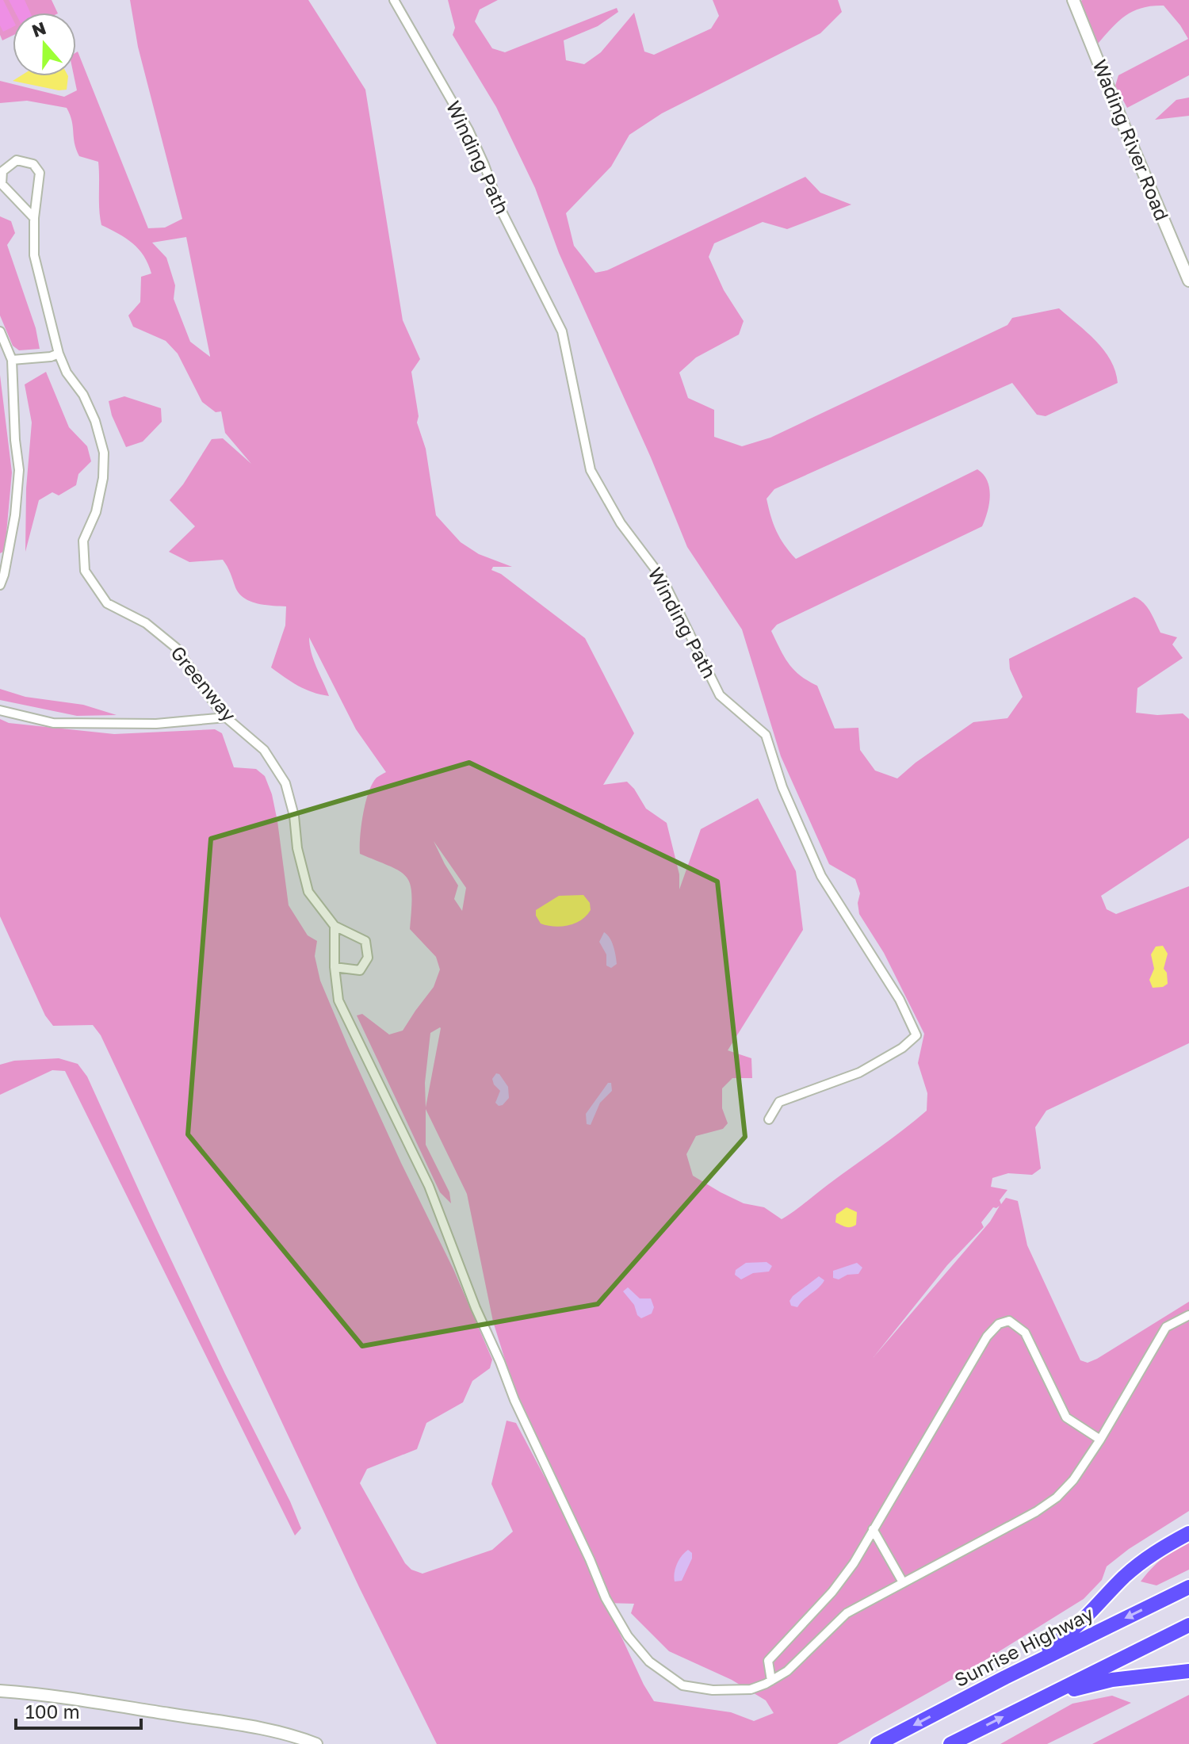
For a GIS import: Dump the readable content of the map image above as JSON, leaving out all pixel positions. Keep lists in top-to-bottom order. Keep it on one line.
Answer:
{"streets":{"highway":["Sunrise Highway"],"main road":["Wading River Road"],"street":["Winding Path","Greenway"]},"scale_bar":"100 m","north":"top"}
